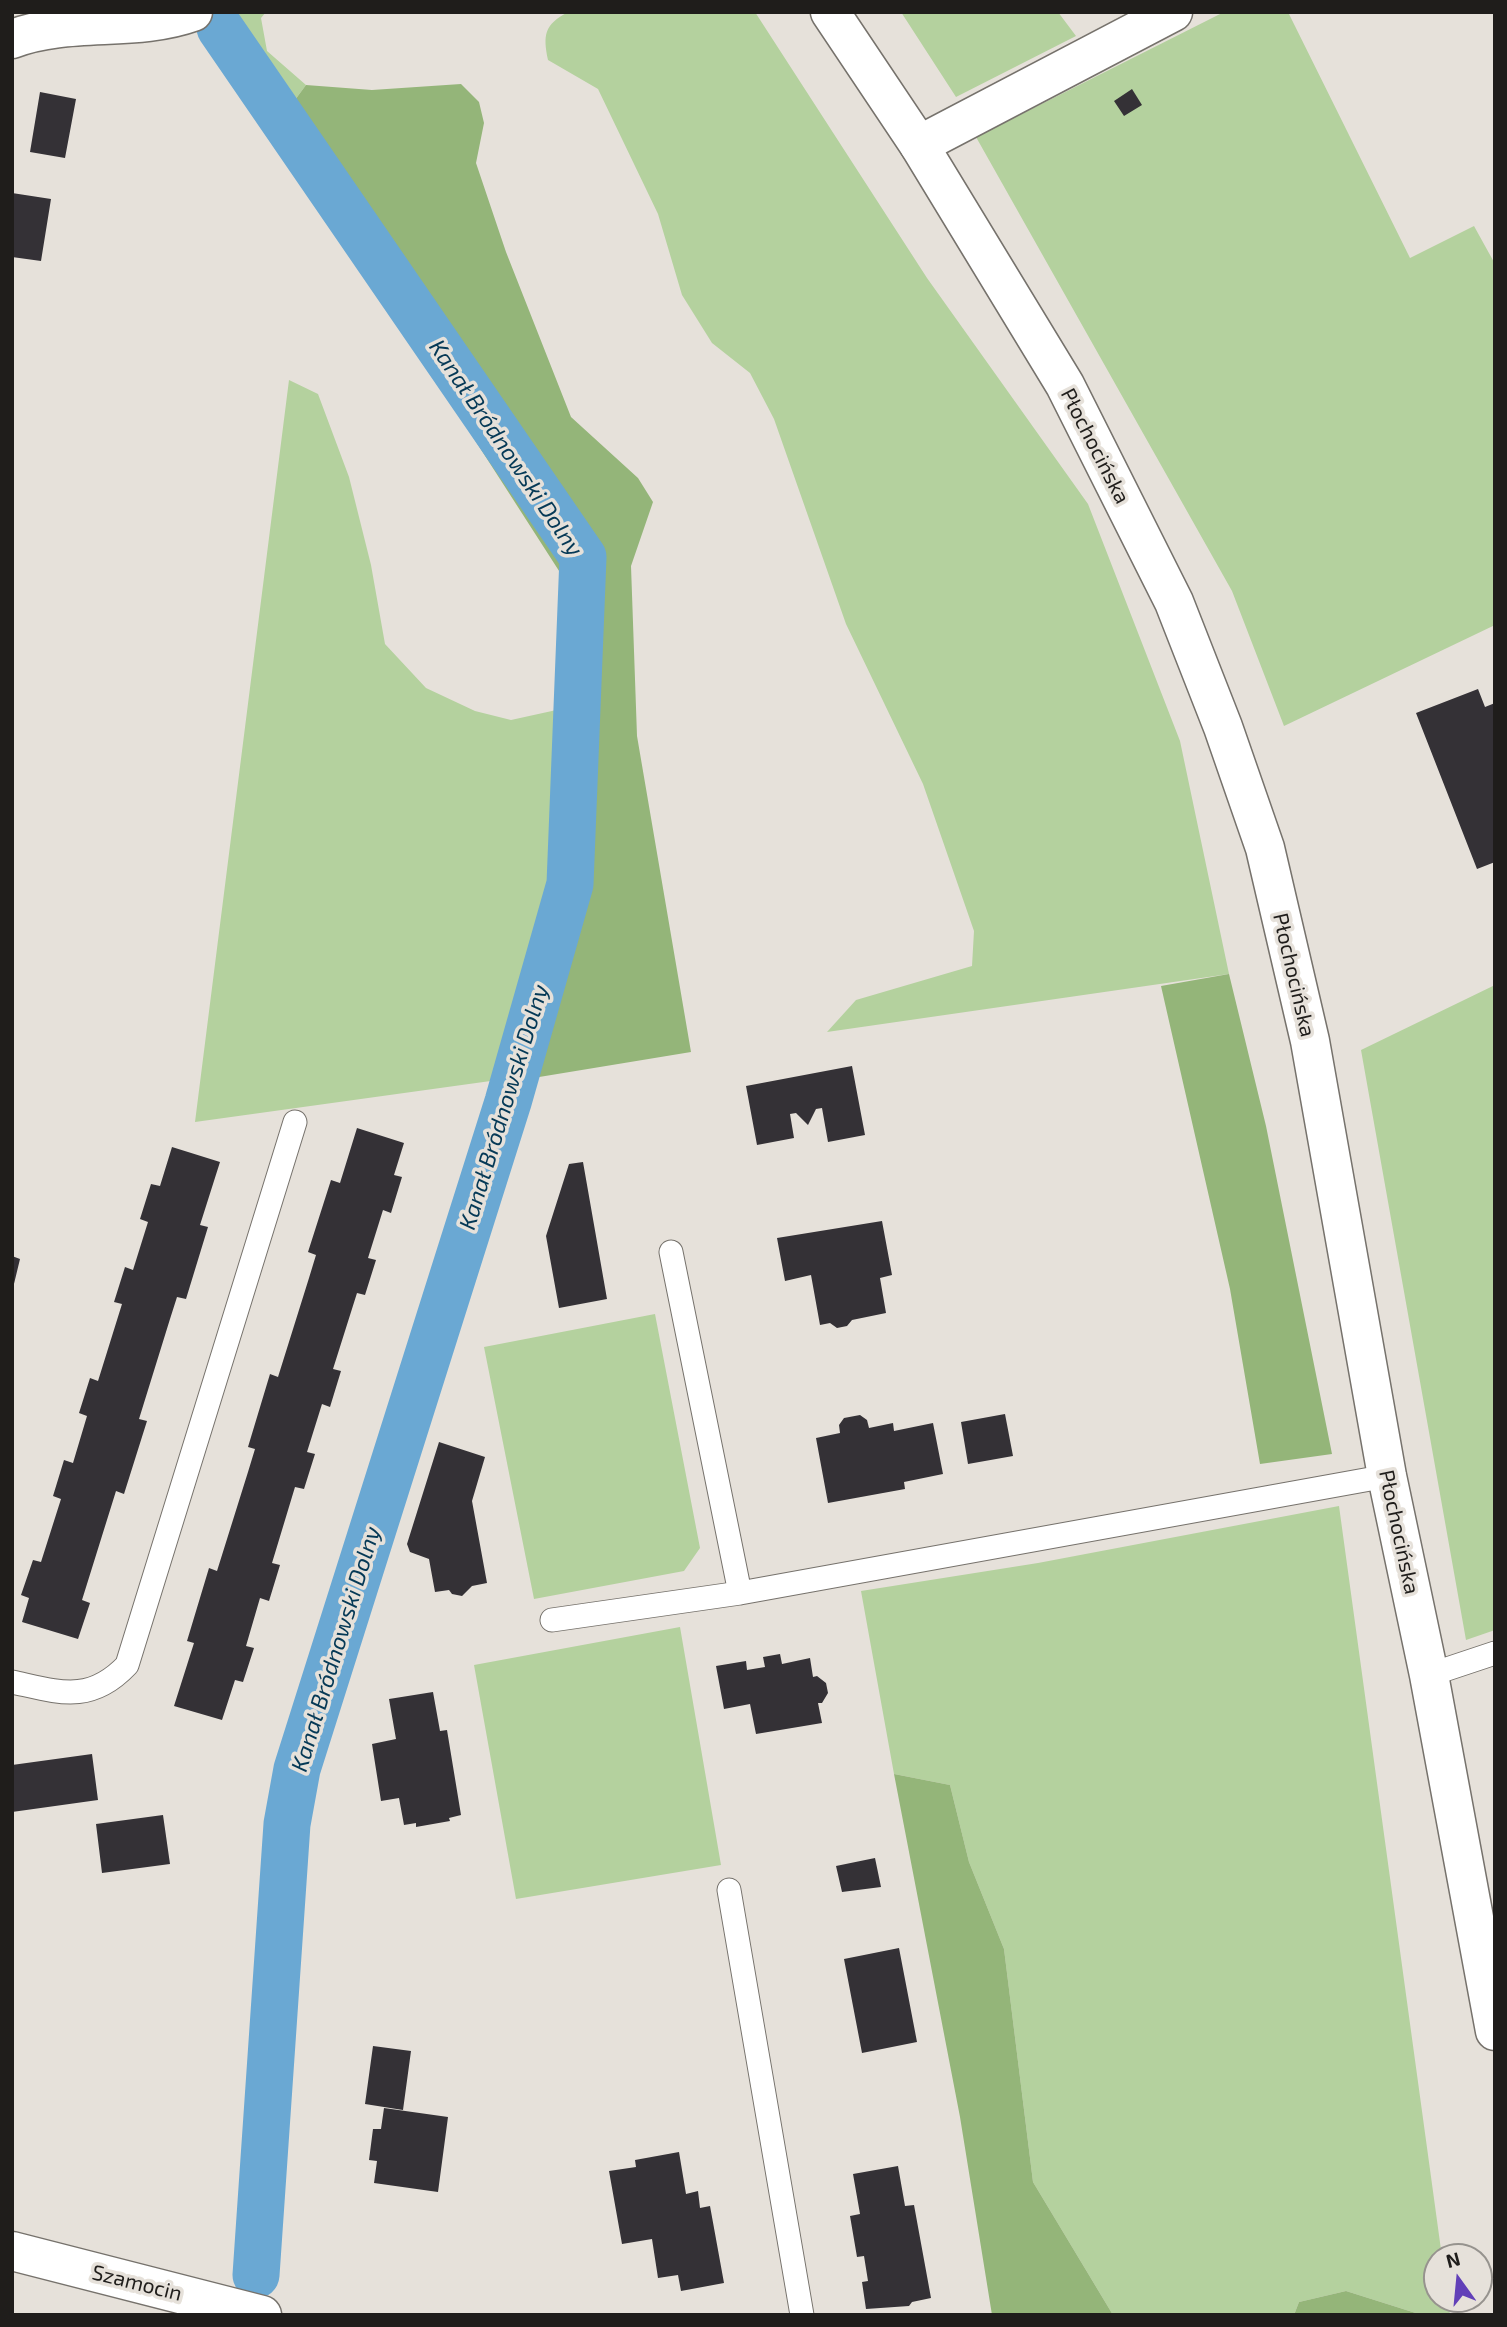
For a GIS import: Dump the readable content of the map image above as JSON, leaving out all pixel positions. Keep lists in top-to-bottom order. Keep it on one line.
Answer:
{"streets":{"main road":["Płochocińska","Szamocin"]},"water":["Kanał Bródnowski Dolny"],"north":"top"}
